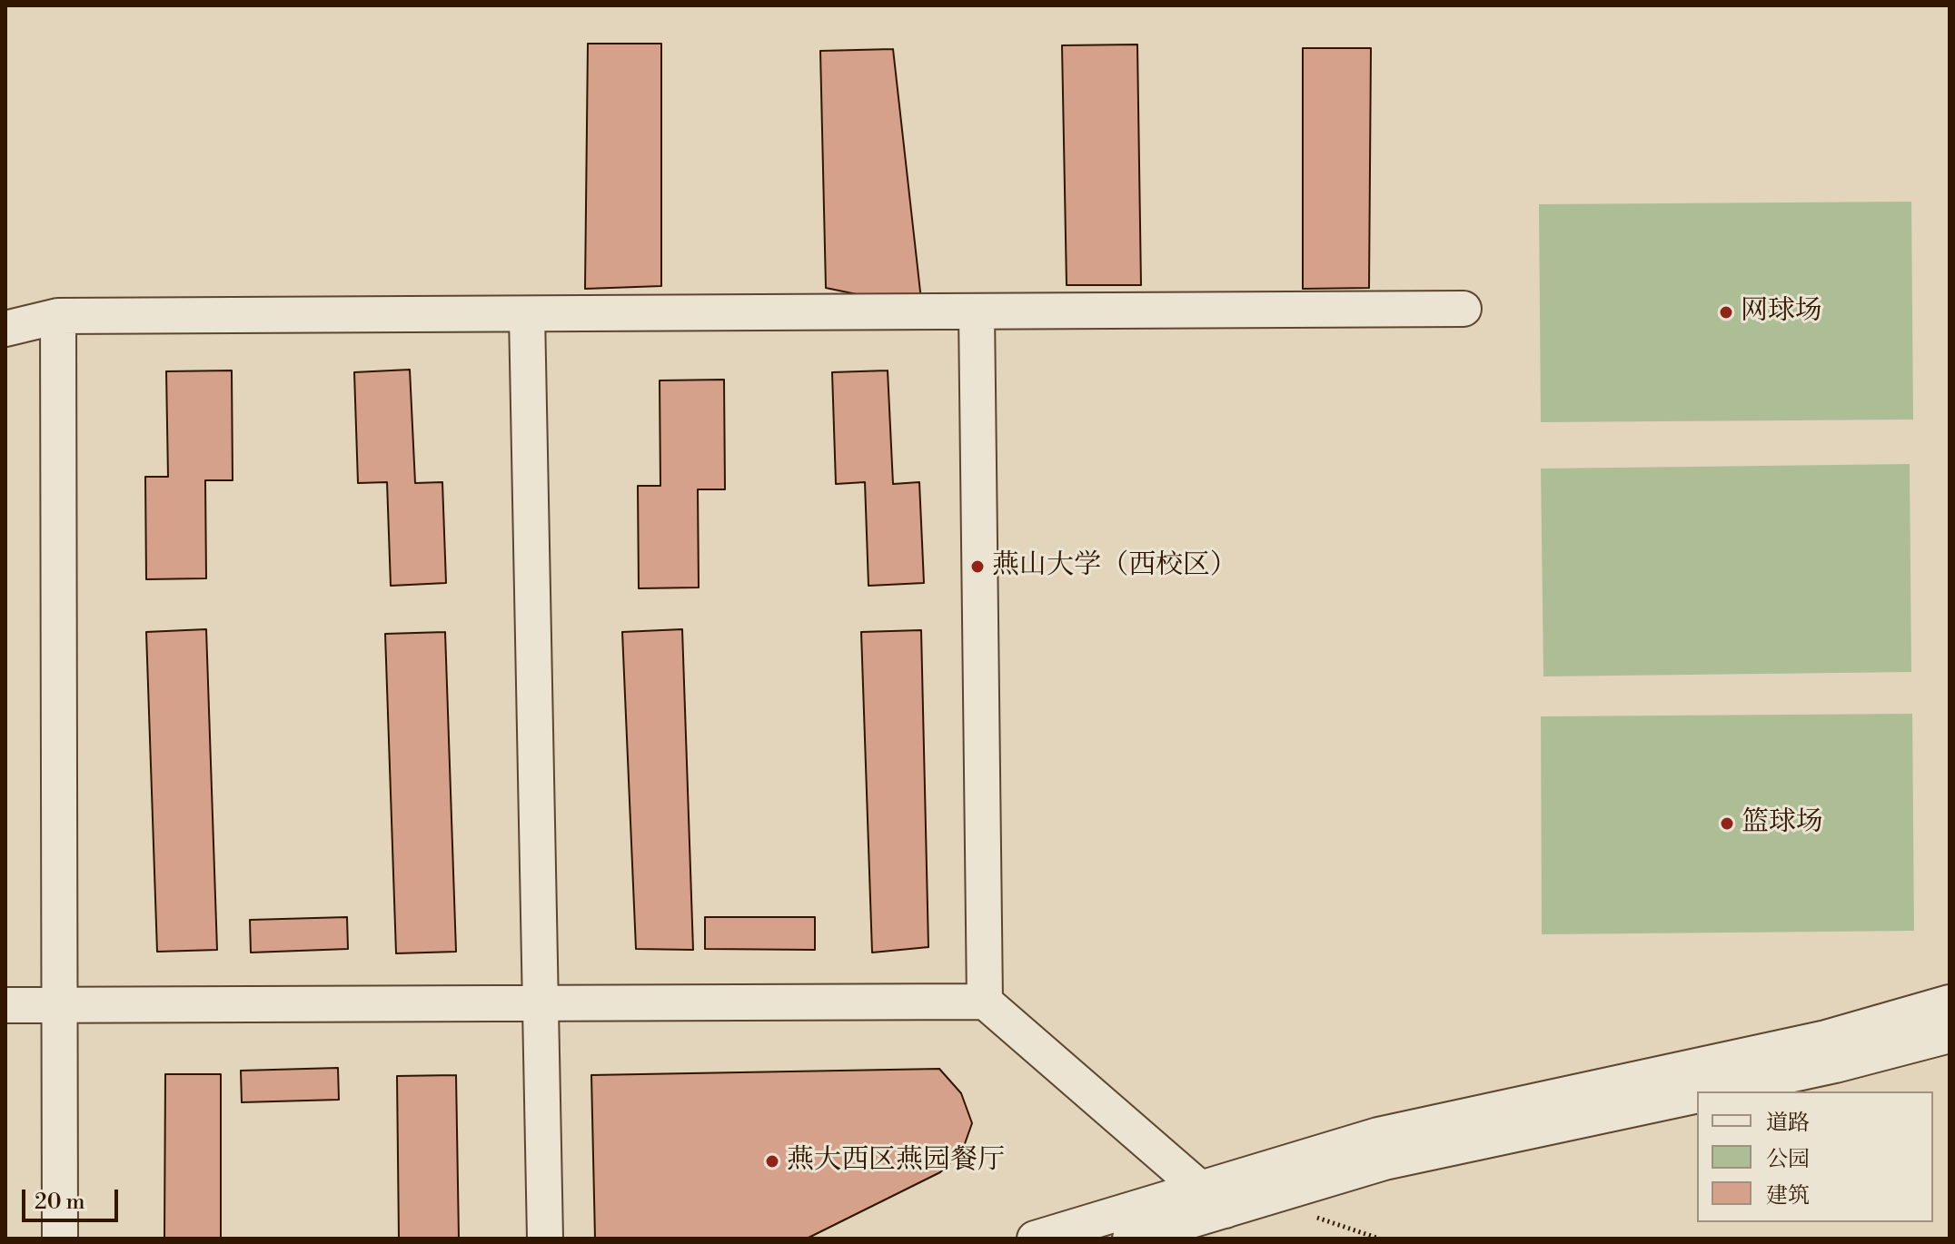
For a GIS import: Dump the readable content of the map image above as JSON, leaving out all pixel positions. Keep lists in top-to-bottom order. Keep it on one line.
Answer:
{"places":["网球场","燕山大学（西校区）","篮球场","燕大西区燕园餐厅"],"legend":["道路","公园","建筑"],"scale_bar":"20 m"}
